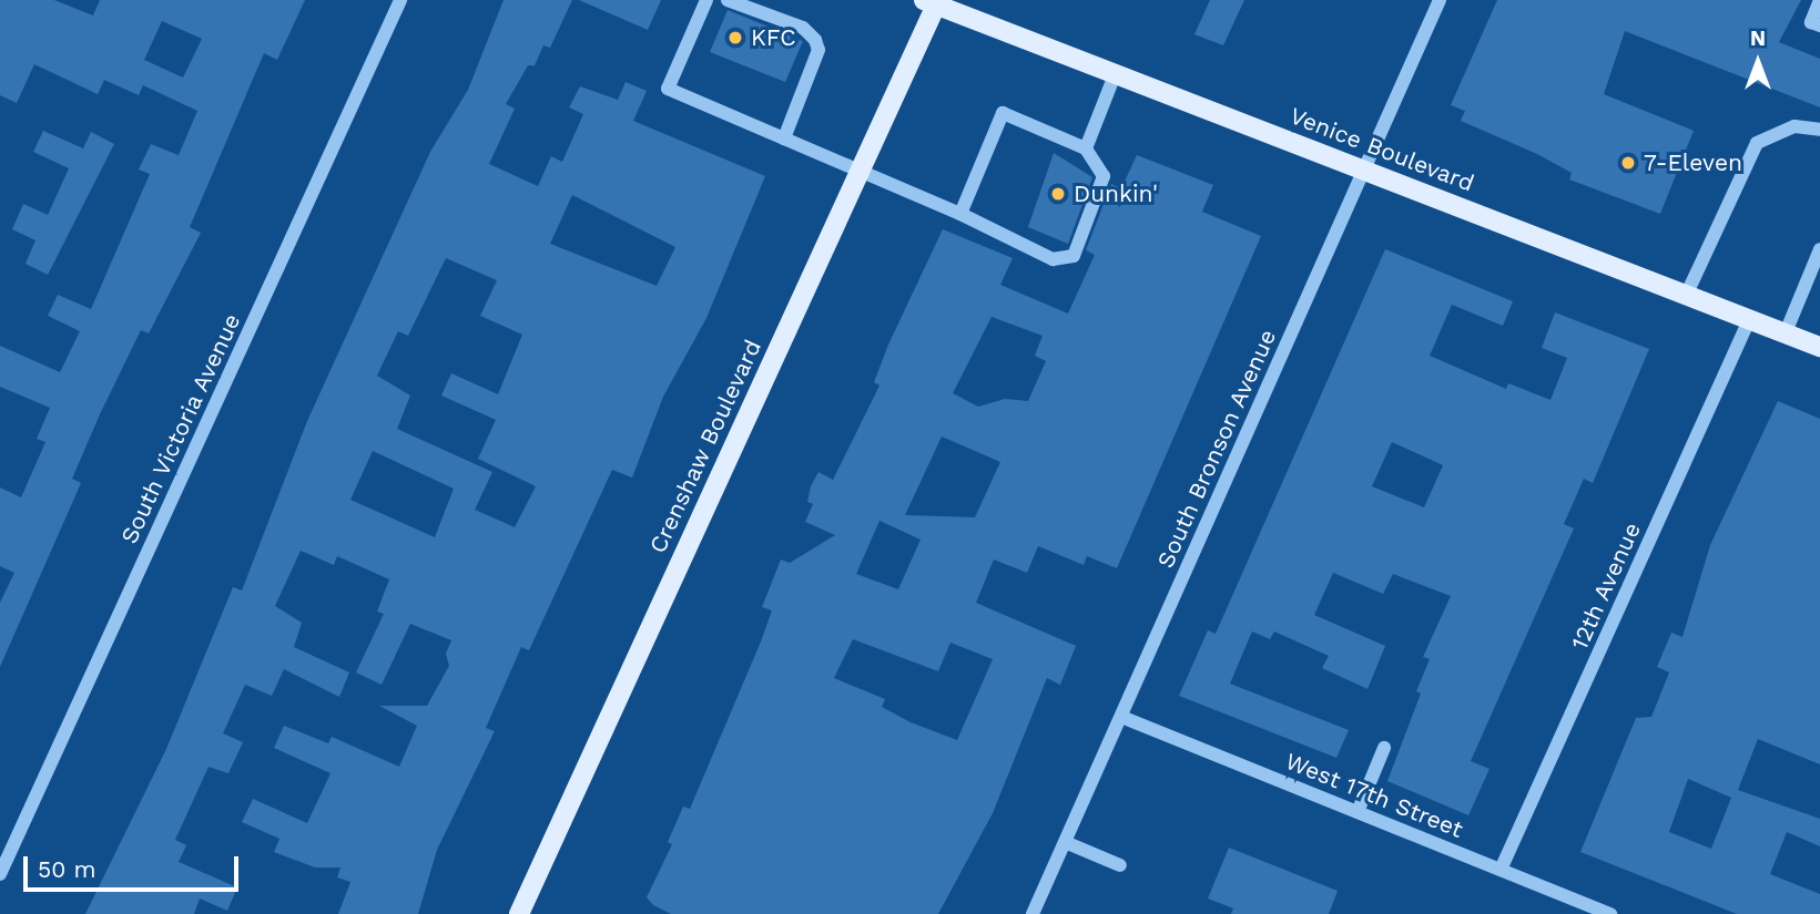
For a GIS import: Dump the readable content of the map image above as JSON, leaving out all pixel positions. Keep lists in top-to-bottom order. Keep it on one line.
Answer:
{"streets":{"main road":["Venice Boulevard","Crenshaw Boulevard"],"street":["South Victoria Avenue","South Bronson Avenue","12th Avenue","West 17th Street"]},"crossings":[["Venice Boulevard","Crenshaw Boulevard"],["Venice Boulevard","South Bronson Avenue"],["Venice Boulevard","12th Avenue"],["South Bronson Avenue","West 17th Street"],["12th Avenue","West 17th Street"]],"places":["KFC","7-Eleven","Dunkin'"],"scale_bar":"50 m","north":"top"}
